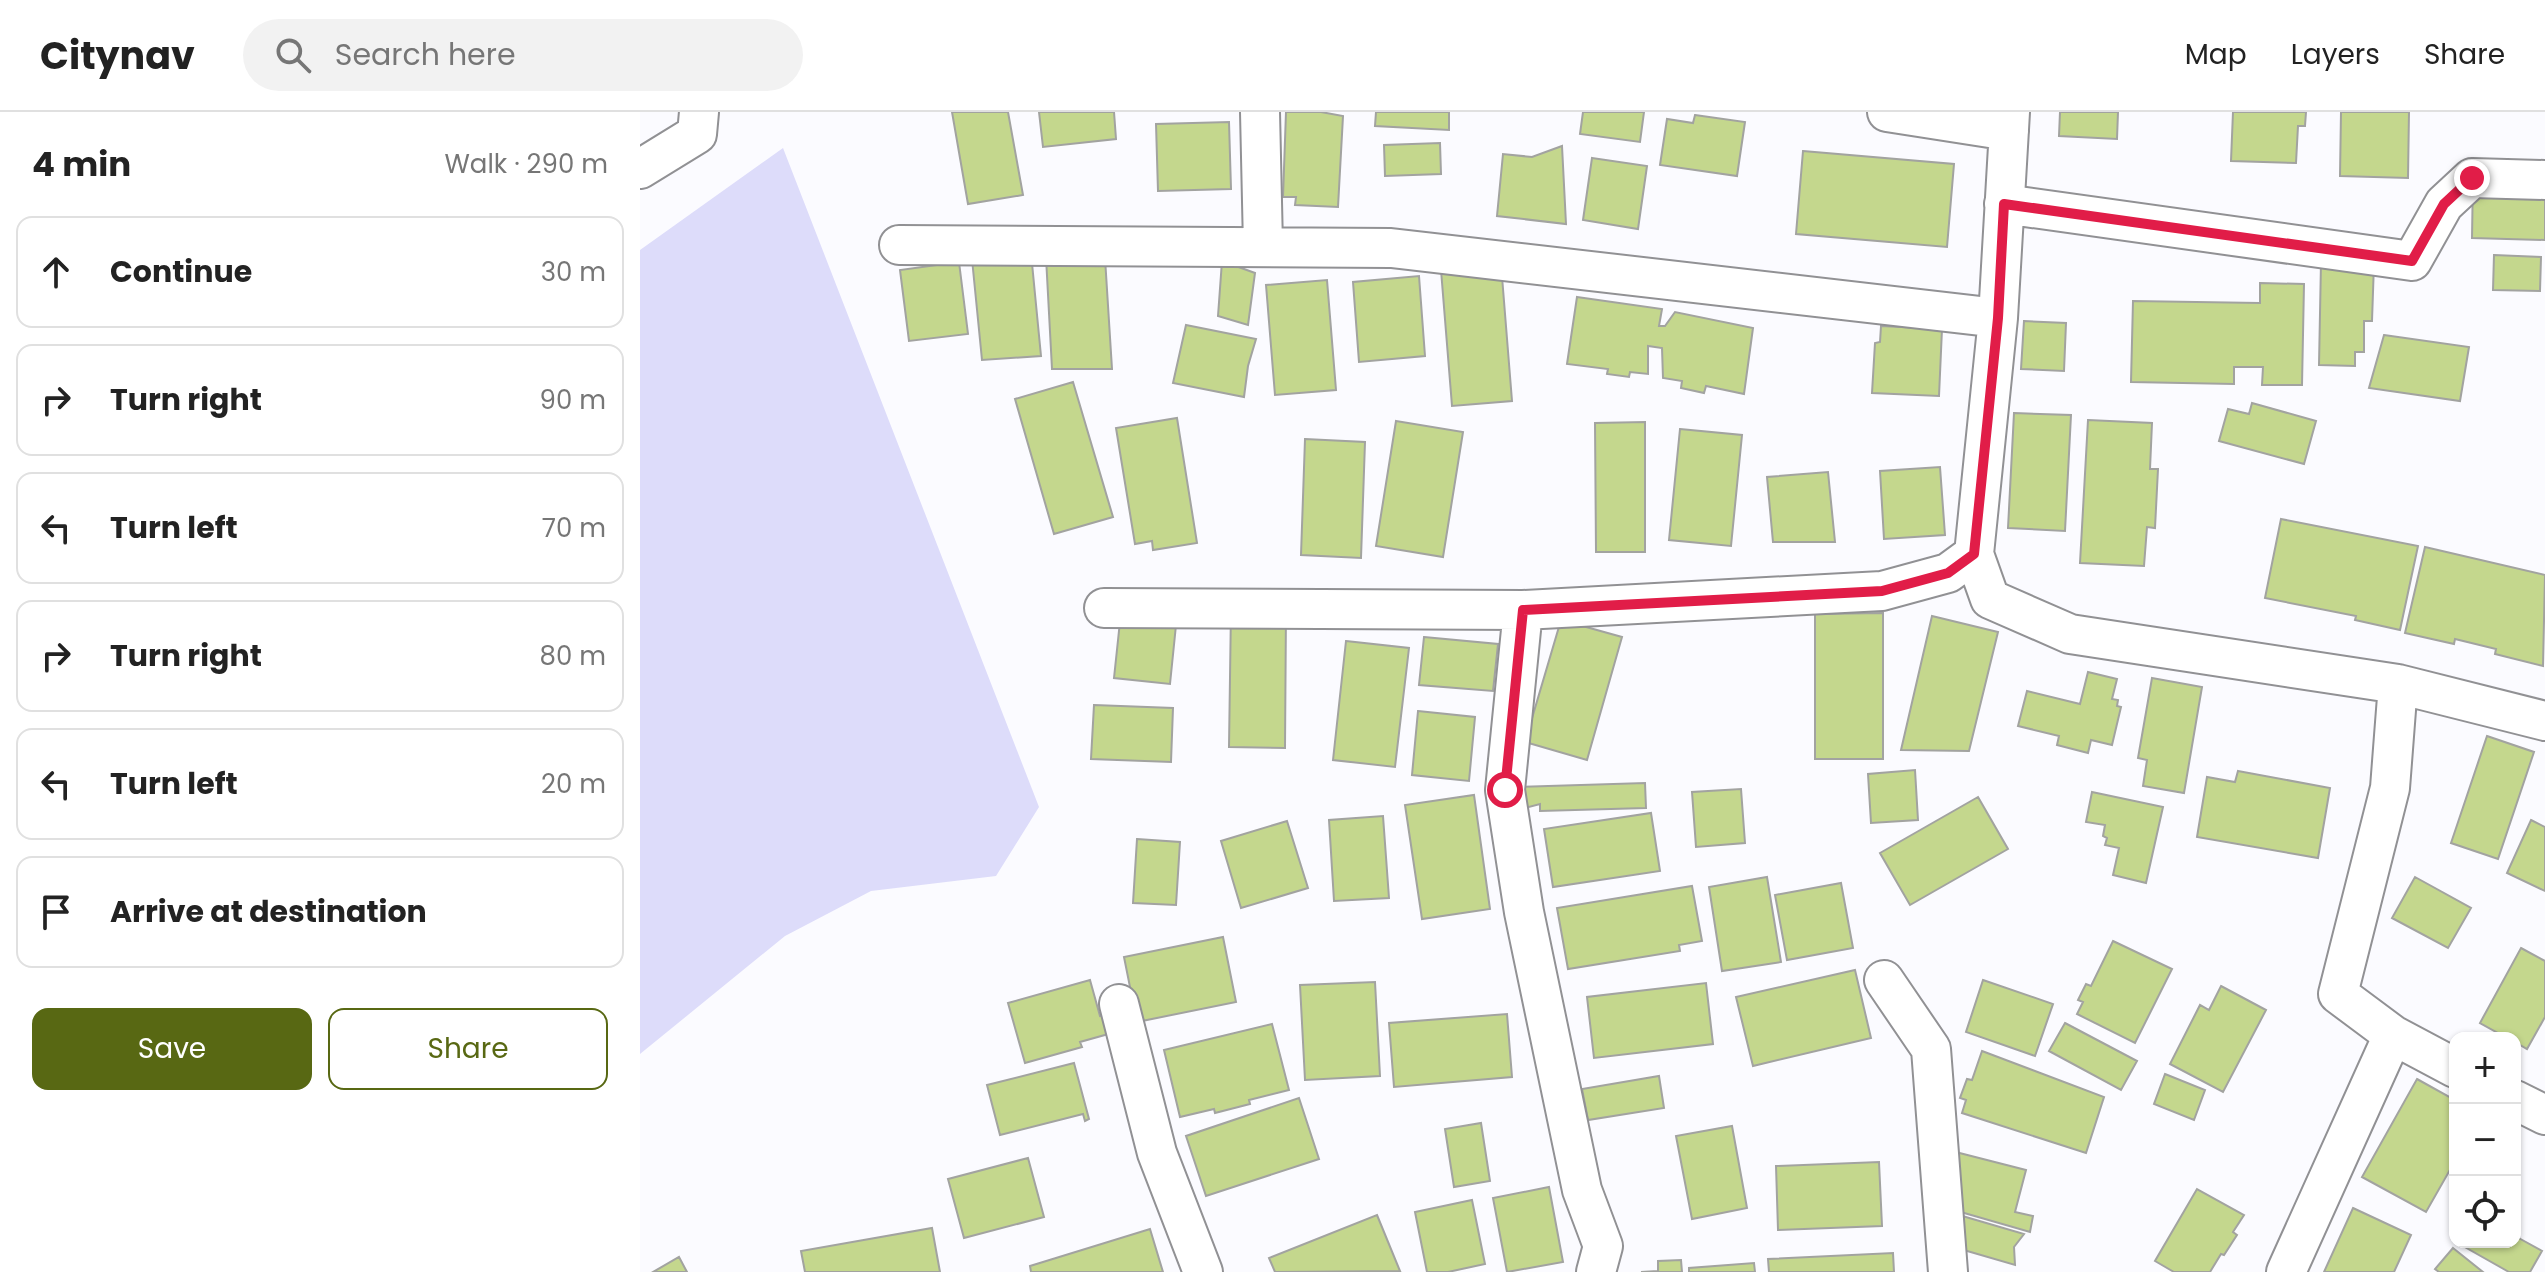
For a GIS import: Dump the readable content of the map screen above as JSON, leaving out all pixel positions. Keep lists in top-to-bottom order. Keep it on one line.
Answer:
{"page":{"header":"Citynav","search":"Search here","nav":["Map","Layers","Share"],"heading":["4 min","Walk · 290 m"],"list":[["Continue","30 m"],["Turn right","90 m"],["Turn left","70 m"],["Turn right","80 m"],["Turn left","20 m"],"Arrive at destination"],"buttons":["Save","Share"],"map_buttons":["+","−"]}}
